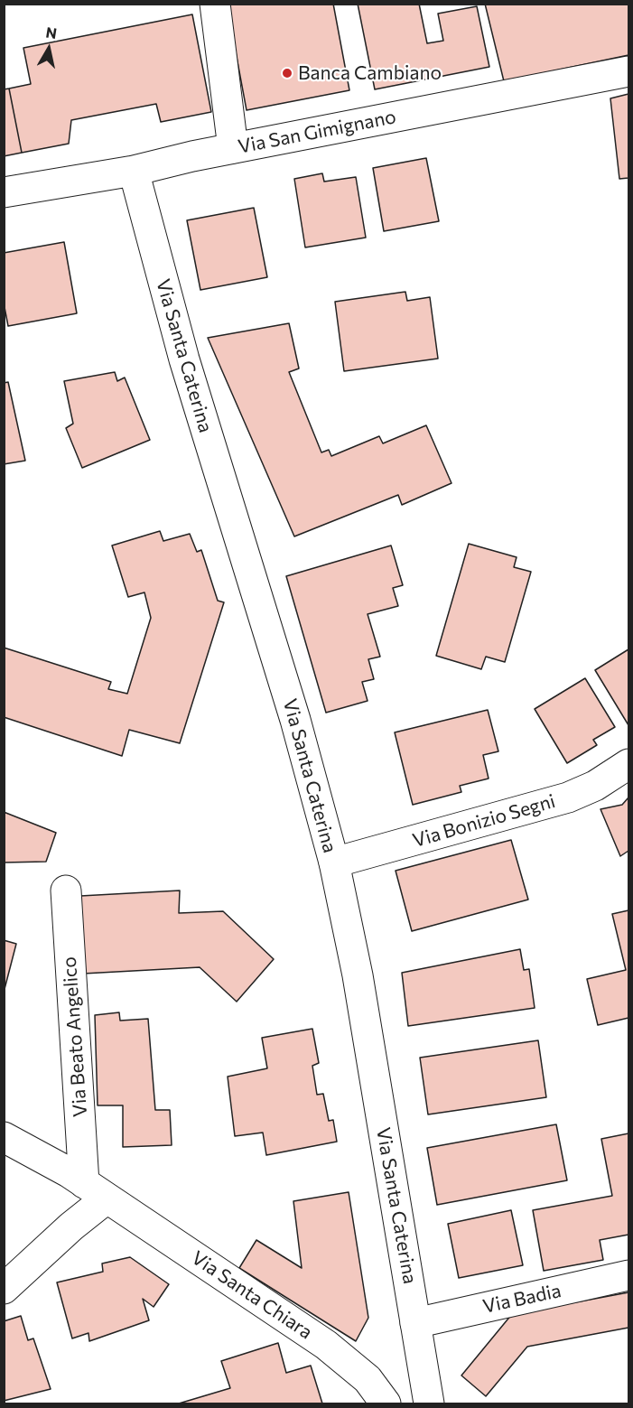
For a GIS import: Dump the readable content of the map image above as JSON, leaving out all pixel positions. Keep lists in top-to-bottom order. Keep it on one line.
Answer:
{"streets":{"main road":["Via San Gimignano","Via Santa Caterina","Via Bonizio Segni","Via Beato Angelico","Via Santa Chiara","Via Badia"]},"crossings":[["Via San Gimignano","Via Santa Caterina"],["Via Santa Caterina","Via Bonizio Segni"],["Via Santa Caterina","Via Badia"],["Via Beato Angelico","Via Santa Chiara"]],"places":["Banca Cambiano"],"north":"top"}
